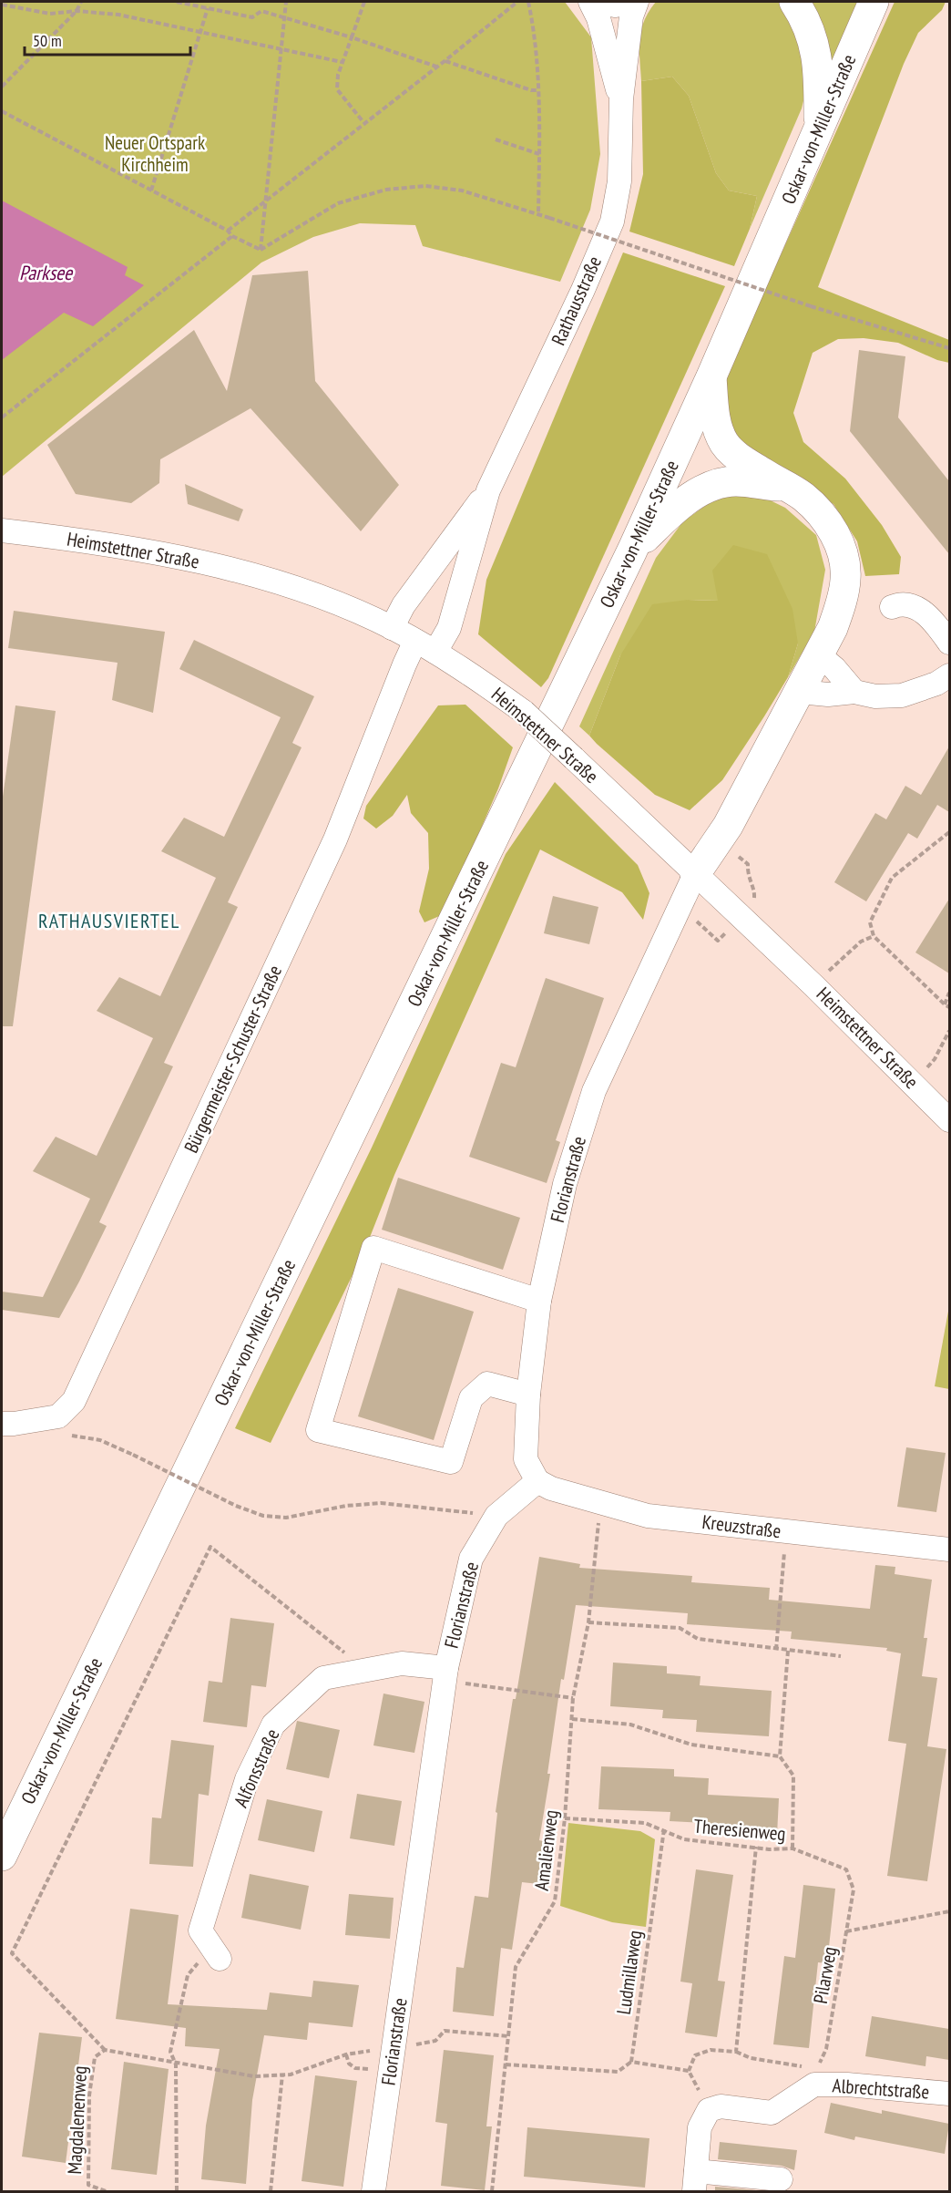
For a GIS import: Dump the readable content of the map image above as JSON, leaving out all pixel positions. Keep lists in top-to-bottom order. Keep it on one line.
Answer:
{"streets":{"main road":["Oskar-von-Miller-Straße"],"street":["Rathausstraße","Heimstettner Straße","Bürgermeister-Schuster-Straße","Florianstraße","Kreuzstraße","Alfonsstraße","Albrechtstraße"],"path":["Theresienweg","Amalienweg","Ludmillaweg","Pilarweg","Magdalenenweg"]},"crossings":[["Rathausstraße","Heimstettner Straße"],["Heimstettner Straße","Bürgermeister-Schuster-Straße"],["Heimstettner Straße","Florianstraße"],["Florianstraße","Kreuzstraße"],["Florianstraße","Alfonsstraße"],["Florianstraße","Magdalenenweg"],["Kreuzstraße","Amalienweg"],["Theresienweg","Amalienweg"],["Theresienweg","Ludmillaweg"],["Theresienweg","Pilarweg"],["Amalienweg","Magdalenenweg"],["Pilarweg","Albrechtstraße"]],"districts":["RATHAUSVIERTEL"],"water":["Parksee"],"parks":["Neuer Ortspark Kirchheim"],"scale_bar":"50 m"}
